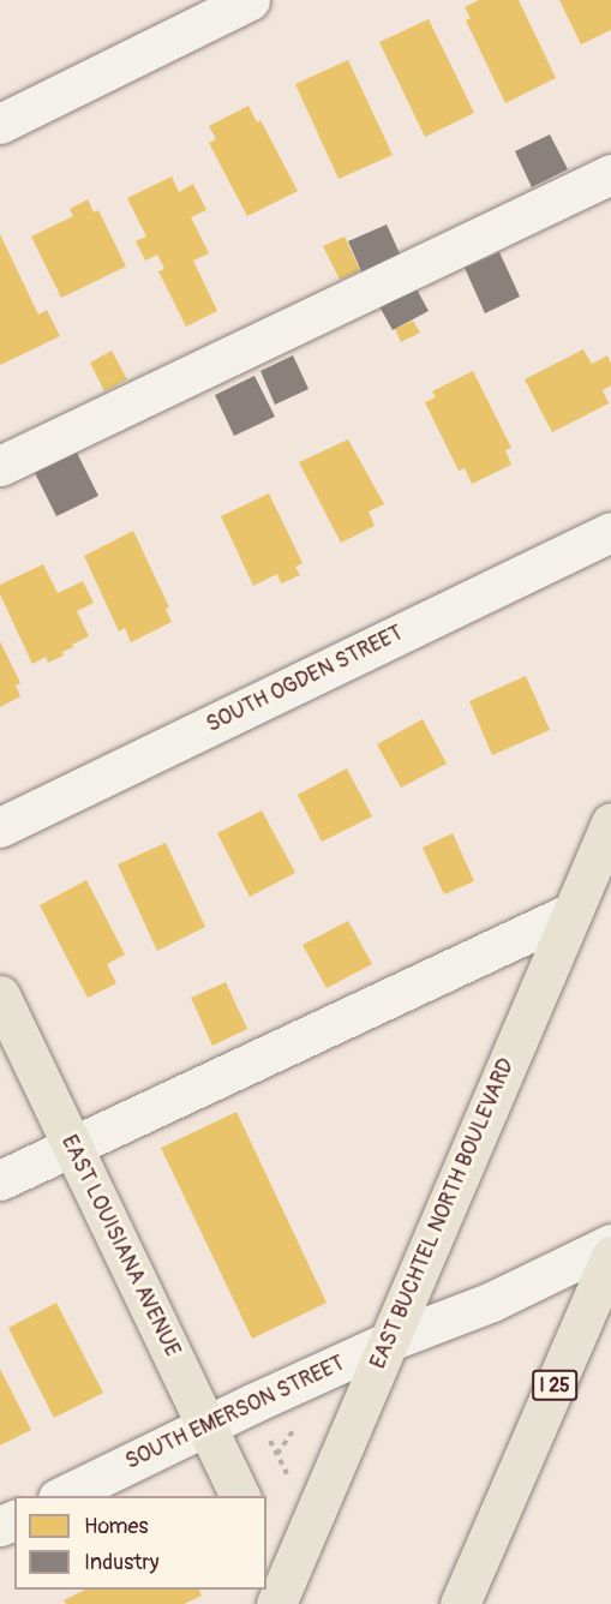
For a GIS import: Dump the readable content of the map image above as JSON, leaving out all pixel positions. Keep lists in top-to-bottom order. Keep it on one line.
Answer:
{"streets":{"main road":["EAST BUCHTEL NORTH BOULEVARD","EAST LOUISIANA AVENUE","I 25"],"street":["SOUTH OGDEN STREET","SOUTH EMERSON STREET"]},"crossings":[["EAST BUCHTEL NORTH BOULEVARD","SOUTH EMERSON STREET"],["EAST LOUISIANA AVENUE","SOUTH EMERSON STREET"]],"legend":["Homes","Industry"]}
